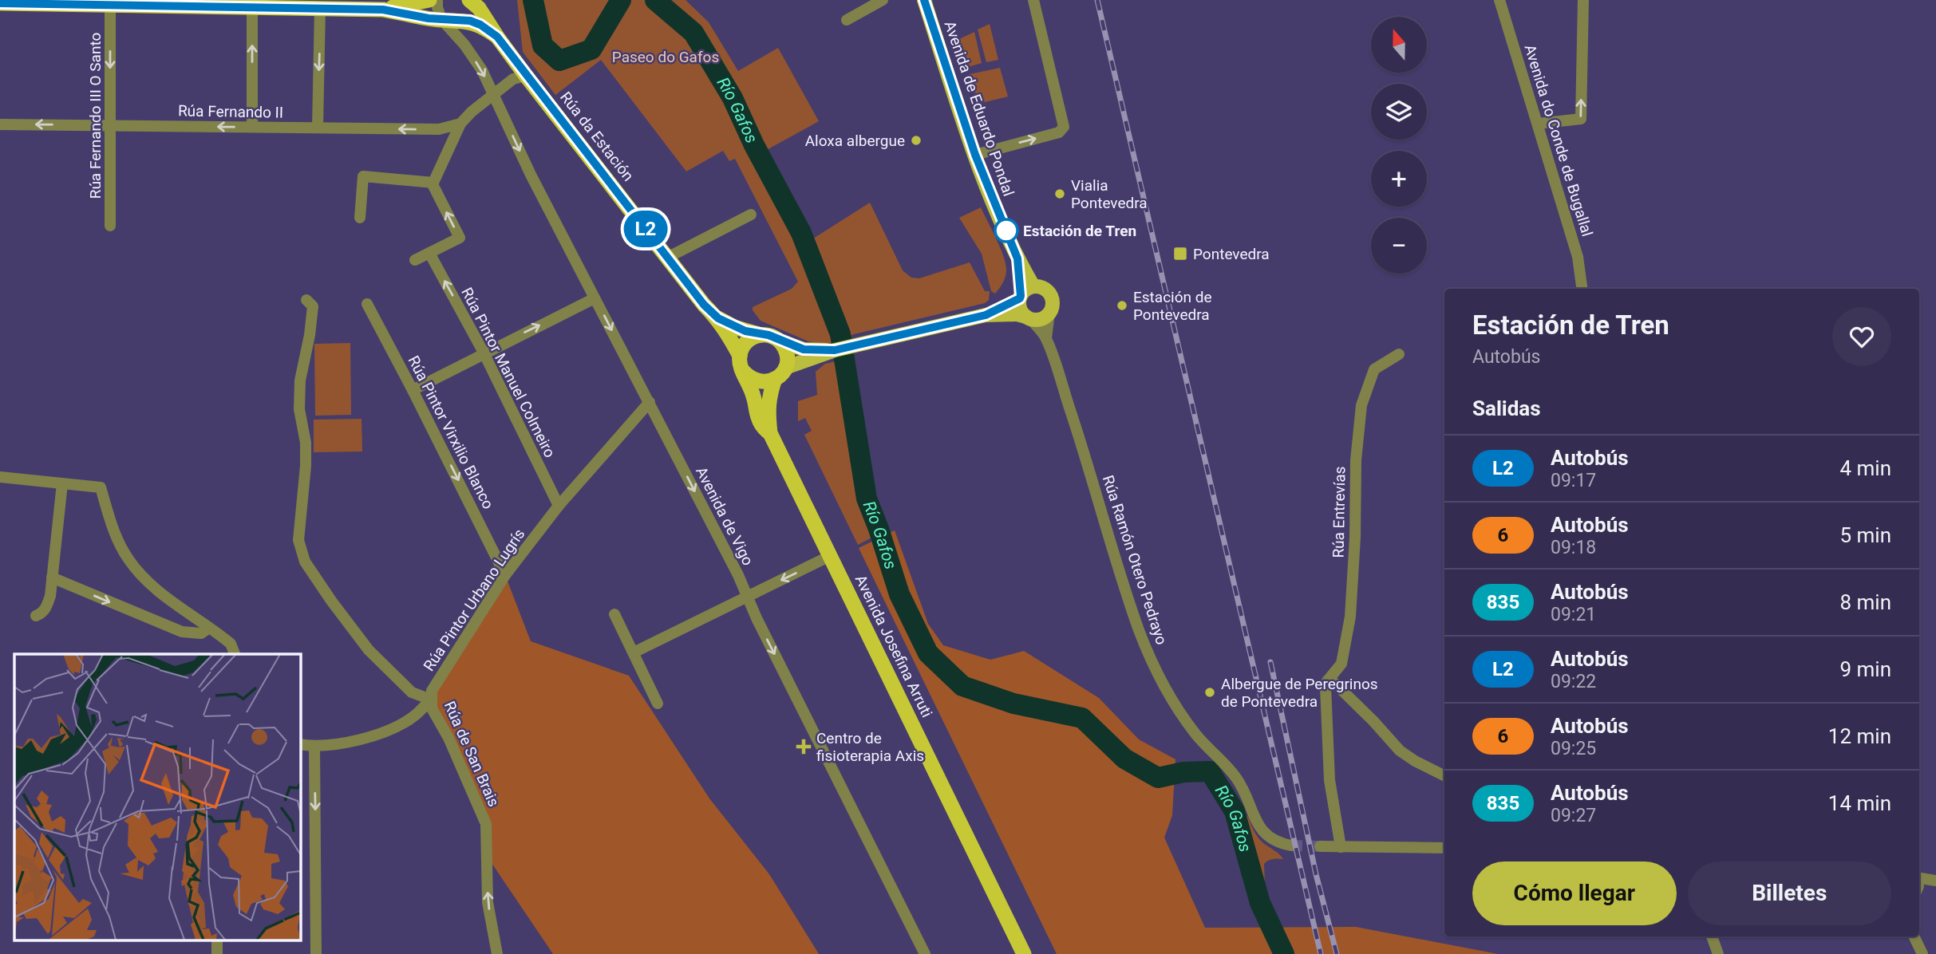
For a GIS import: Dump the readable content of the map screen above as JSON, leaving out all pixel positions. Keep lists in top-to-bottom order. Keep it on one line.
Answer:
{"streets":{"highway":["Rúa da Estación","Avenida Josefina Arruti"],"main road":["Avenida de Eduardo Pondal"],"street":["Rúa Fernando II","Rúa Fernando III O Santo","Avenida do Conde de Bugallal","Rúa Pintor Manuel Colmeiro","Rúa Pintor Virxilio Blanco","Rúa Entrevías","Avenida de Vigo","Rúa Ramón Otero Pedrayo","Rúa Pintor Urbano Lugrís","Rúa de San Brais"]},"crossings":[["Avenida de Eduardo Pondal","Rúa Ramón Otero Pedrayo"],["Rúa Fernando II","Rúa Fernando III O Santo"],["Rúa da Estación","Avenida Josefina Arruti"],["Rúa Pintor Manuel Colmeiro","Rúa Pintor Urbano Lugrís"],["Rúa Pintor Virxilio Blanco","Rúa Pintor Urbano Lugrís"],["Avenida de Vigo","Rúa Pintor Urbano Lugrís"],["Rúa Pintor Urbano Lugrís","Rúa de San Brais"]],"one_way":["Rúa Fernando II","Rúa Fernando III O Santo","Rúa Pintor Manuel Colmeiro","Rúa Pintor Virxilio Blanco","Avenida de Vigo","Rúa de San Brais"],"water":["Río Gafos"],"parks":["Paseo do Gafos"],"places":{"other":["Aloxa albergue","Vialia Pontevedra","Estación de Tren","Estación de Pontevedra","Albergue de Peregrinos de Pontevedra"],"transit":["Pontevedra"],"health":["Centro de fisioterapia Axis"]},"lines":["bus line L2"],"north":"top","page":{"on_map":"L2","map_buttons":["+","−"],"heading":[["Estación de Tren","Autobús"],"Salidas"],"list":[{"mark":"L2","name":"Autobús","note":"09:17","value":"4 min"},{"mark":"6","name":"Autobús","note":"09:18","value":"5 min"},{"mark":"835","name":"Autobús","note":"09:21","value":"8 min"},{"mark":"L2","name":"Autobús","note":"09:22","value":"9 min"},{"mark":"6","name":"Autobús","note":"09:25","value":"12 min"},{"mark":"835","name":"Autobús","note":"09:27","value":"14 min"}],"buttons":["Cómo llegar","Billetes"]}}
